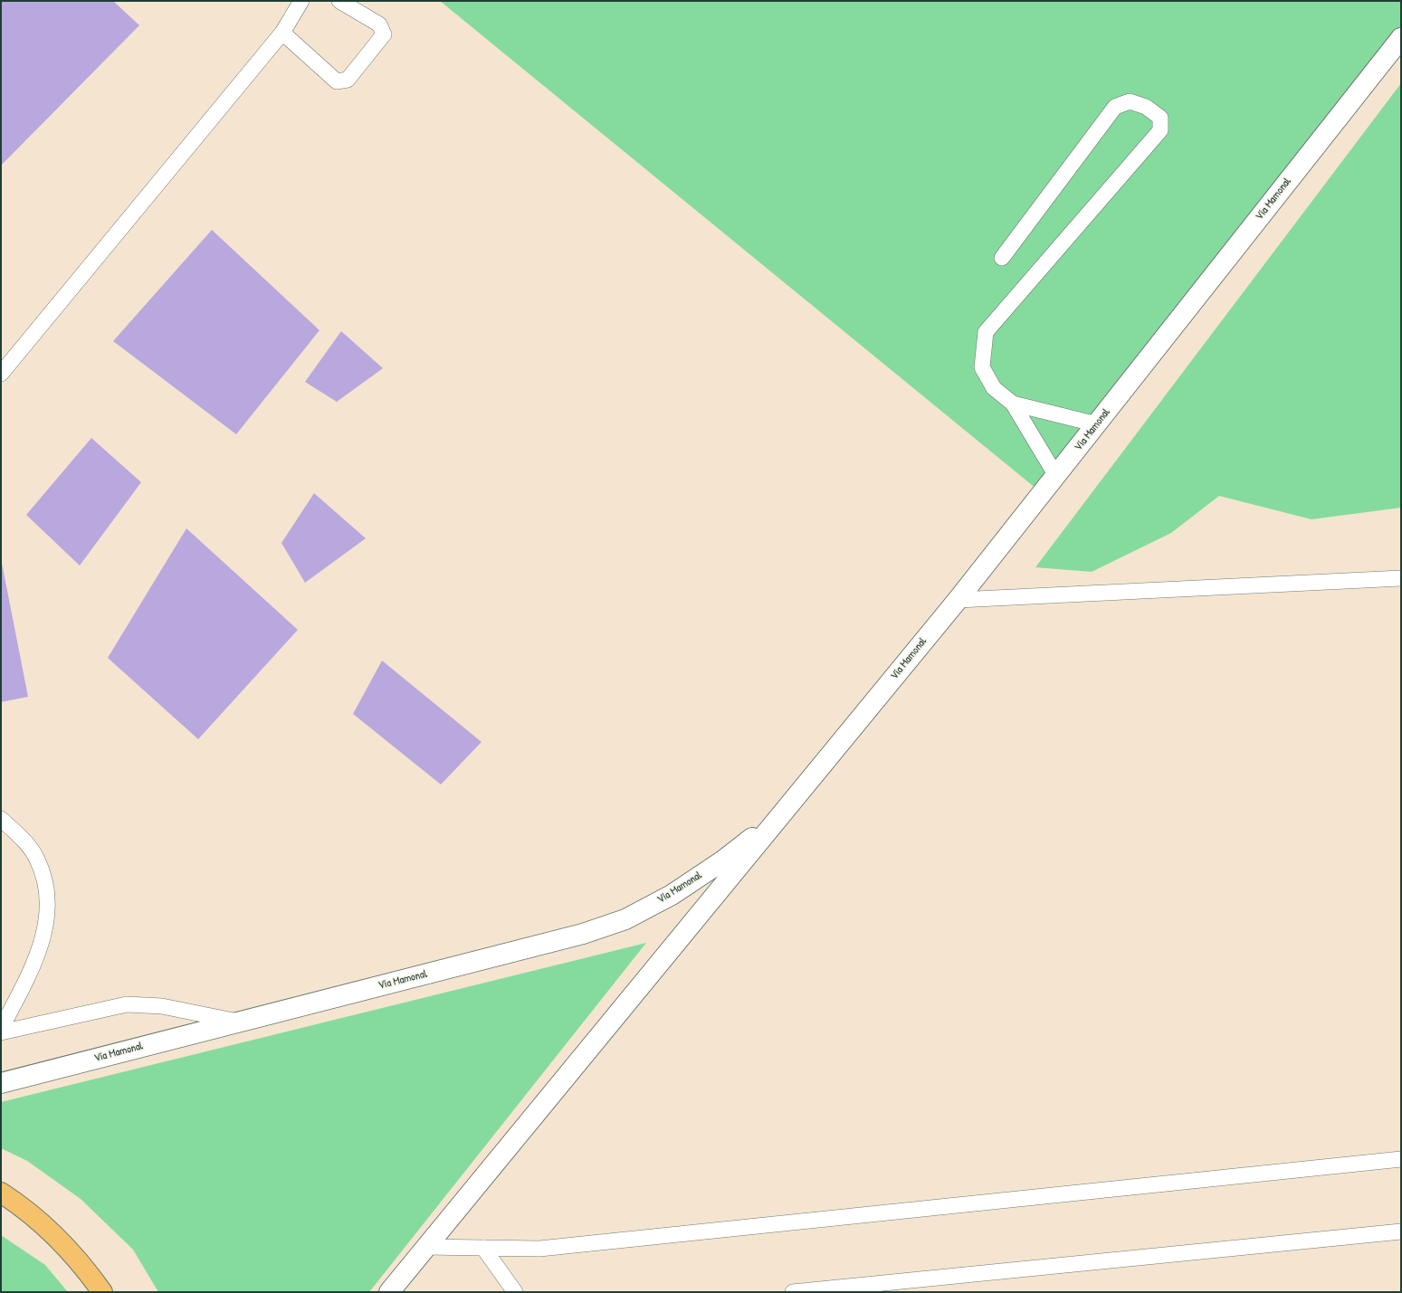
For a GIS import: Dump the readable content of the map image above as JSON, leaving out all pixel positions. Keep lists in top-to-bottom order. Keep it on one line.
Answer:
{"streets":{"street":["Vía Mamonal"]}}
